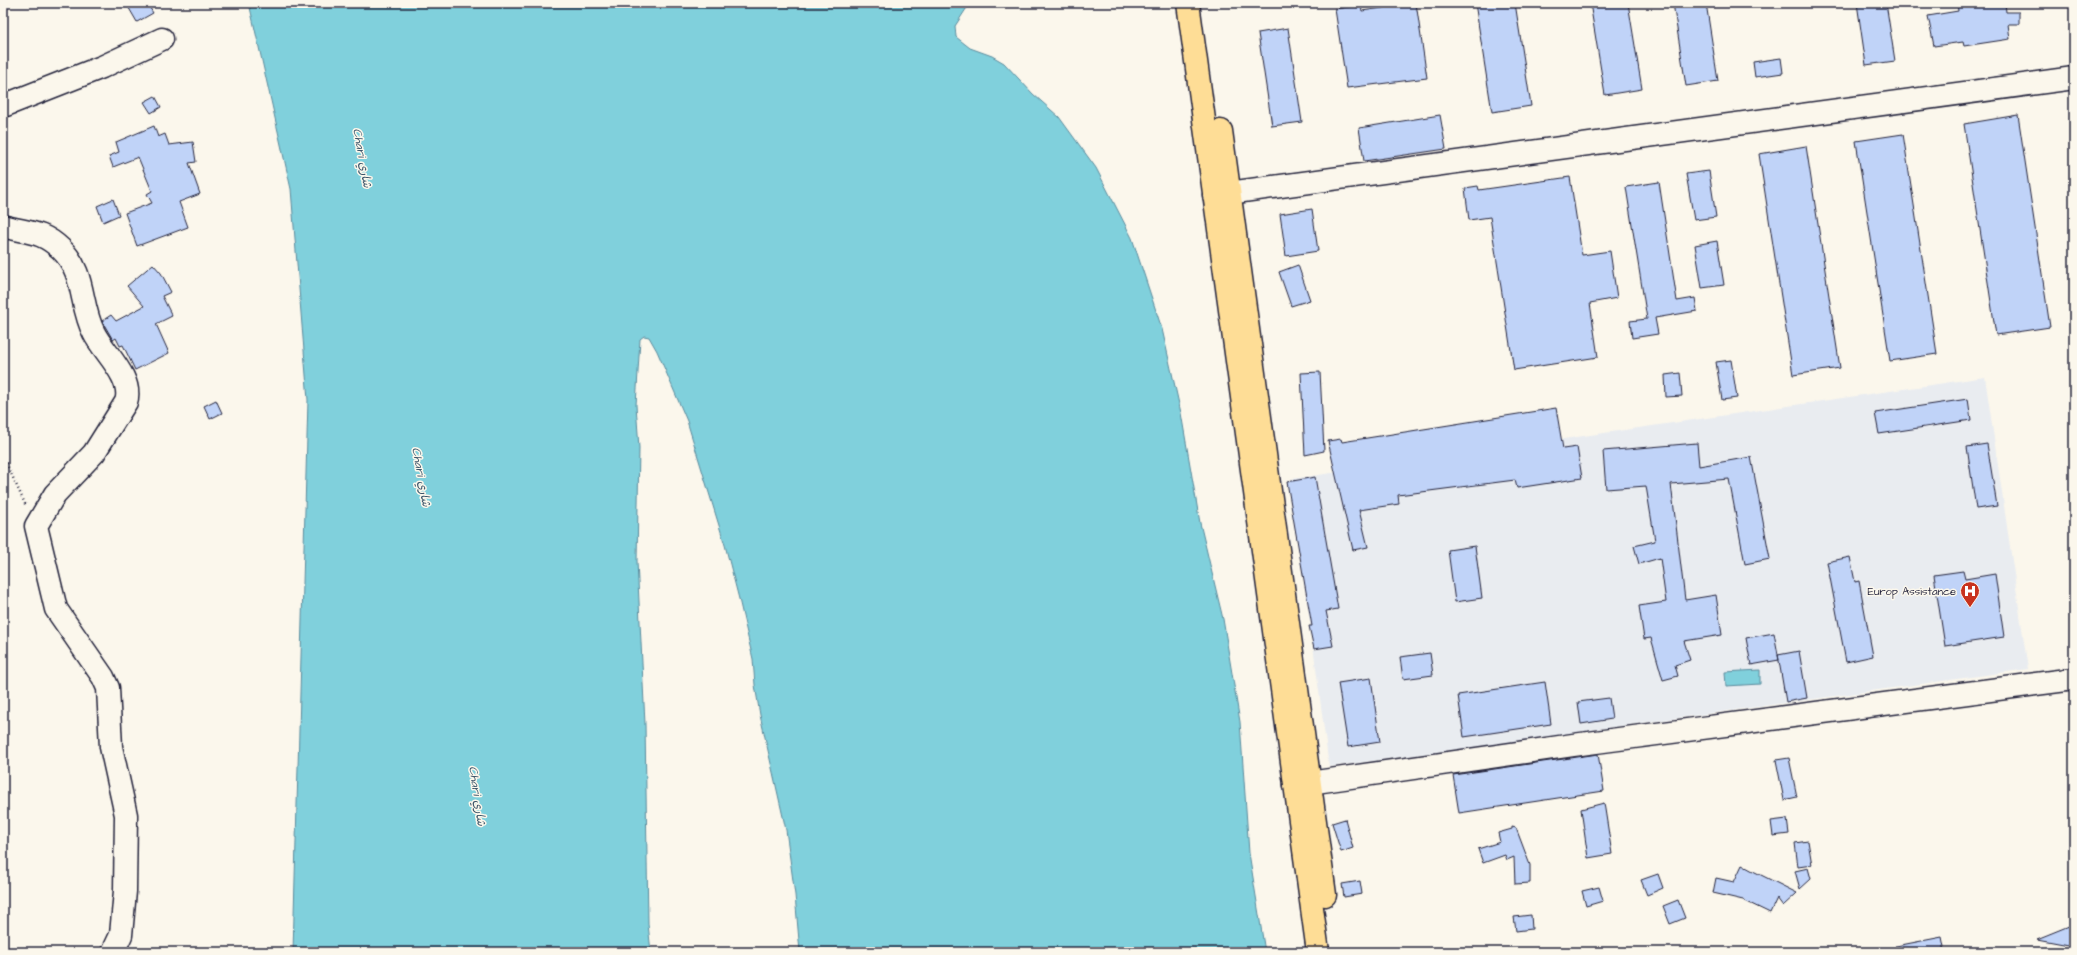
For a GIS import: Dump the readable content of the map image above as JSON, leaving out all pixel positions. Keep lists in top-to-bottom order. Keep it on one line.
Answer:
{"water":["Chari شاري"],"places":{"hospital":["Europ Assistance"]}}
